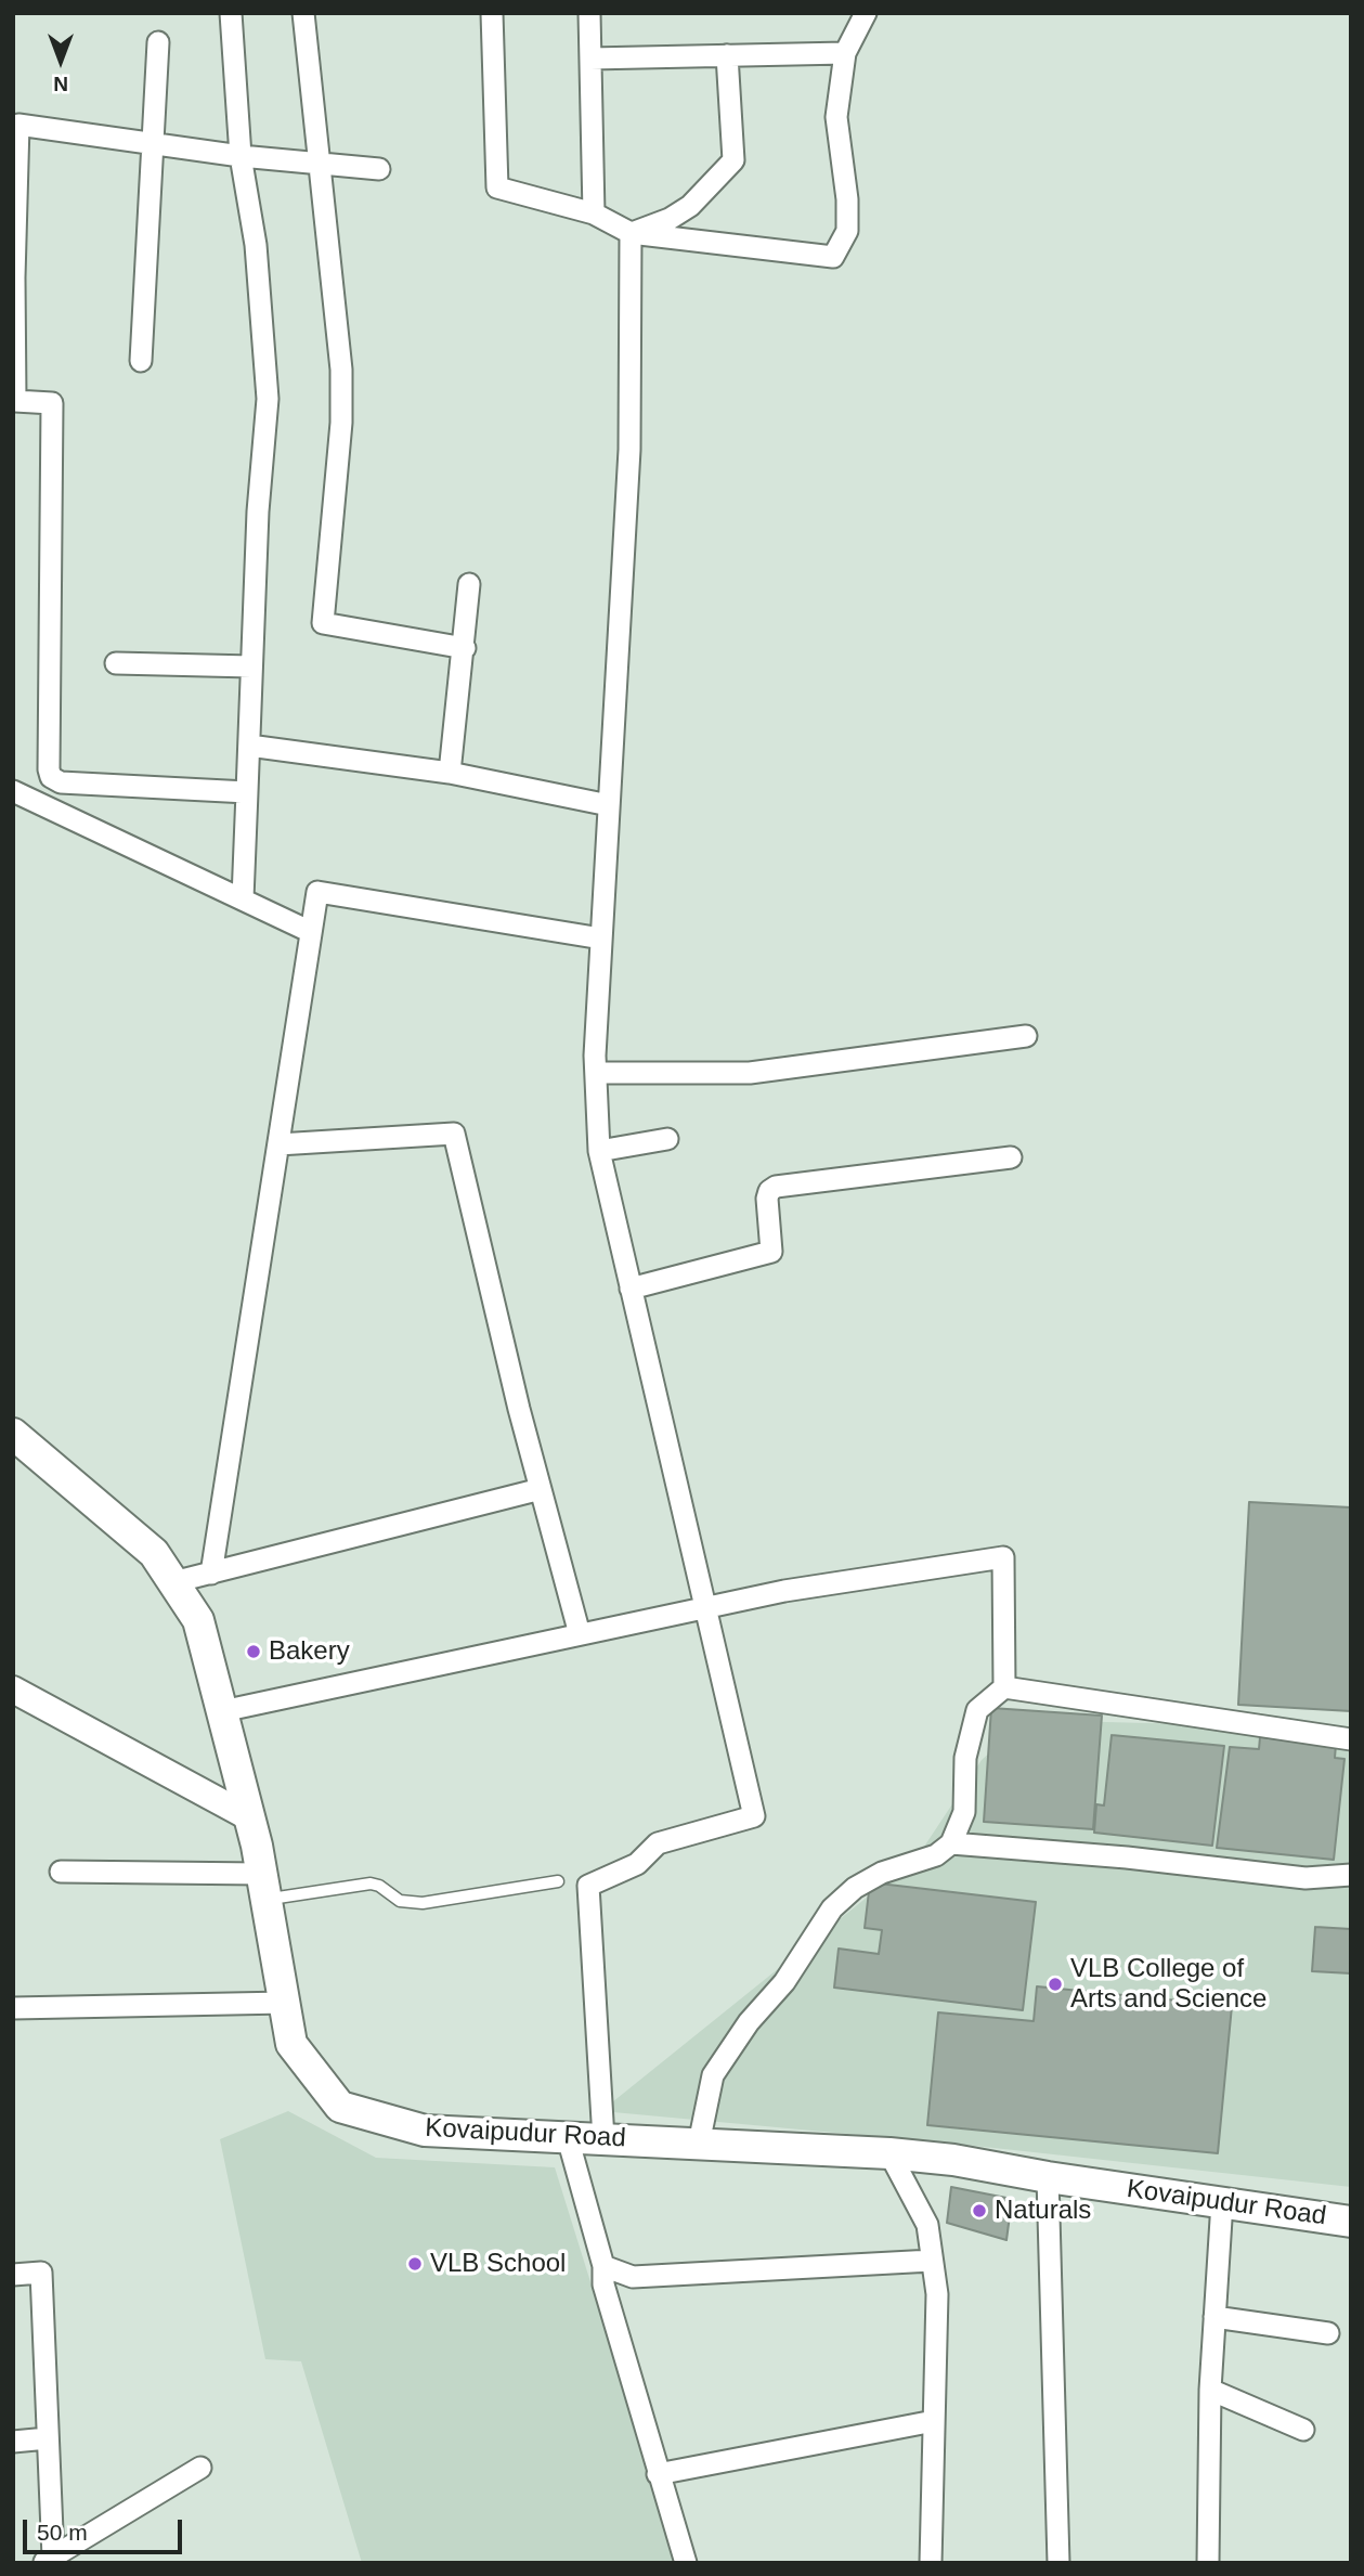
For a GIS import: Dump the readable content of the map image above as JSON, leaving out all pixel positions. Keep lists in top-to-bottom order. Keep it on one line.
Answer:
{"streets":{"main road":["Kovaipudur Road"]},"places":["Bakery","VLB College of Arts and Science","Naturals","VLB School"],"scale_bar":"50 m","north":"bottom"}
